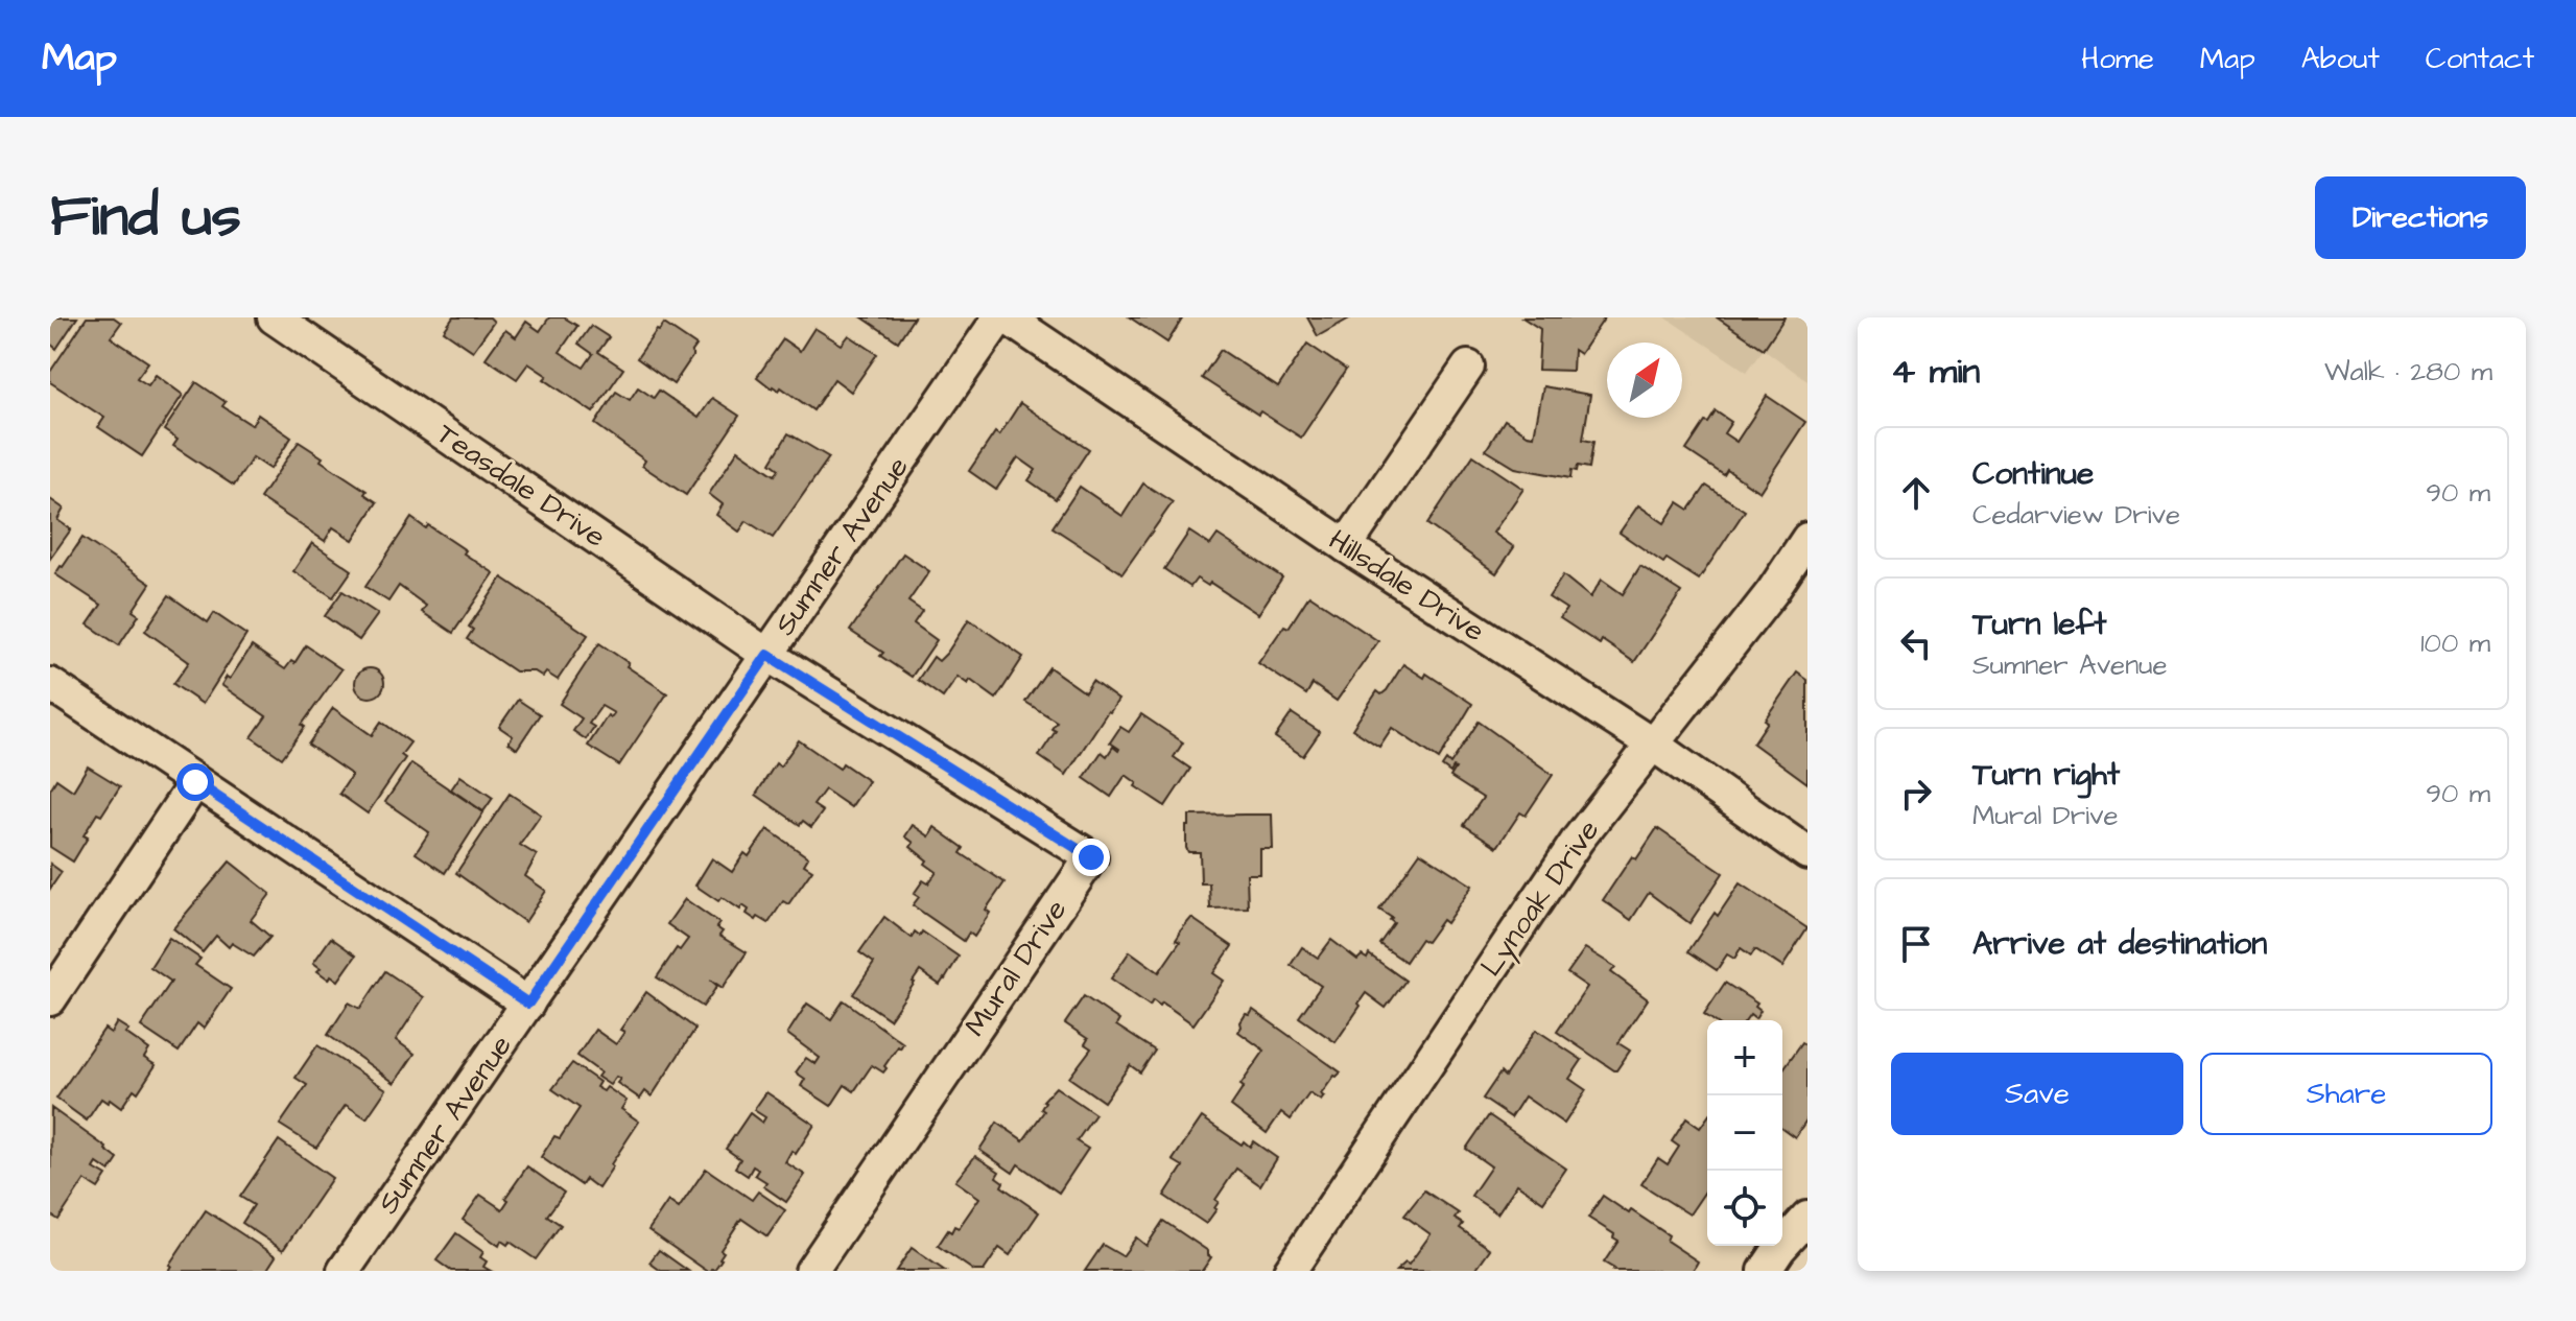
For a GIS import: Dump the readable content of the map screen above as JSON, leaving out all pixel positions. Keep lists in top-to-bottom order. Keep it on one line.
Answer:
{"streets":{"street":["Teasdale Drive","Sumner Avenue","Hillsdale Drive","Lynoak Drive","Mural Drive"]},"crossings":[["Teasdale Drive","Sumner Avenue"],["Teasdale Drive","Mural Drive"],["Sumner Avenue","Mural Drive"],["Hillsdale Drive","Lynoak Drive"]],"north":"top right","page":{"header":"Map","nav":["Home","Map","About","Contact"],"title":"Find us","buttons":["Directions",["Save","Share"]],"heading":["4 min","Walk · 280 m"],"list":[["Continue","Cedarview Drive","90 m"],["Turn left","Sumner Avenue","100 m"],["Turn right","Mural Drive","90 m"],"Arrive at destination"],"map_buttons":["+","−"]}}
